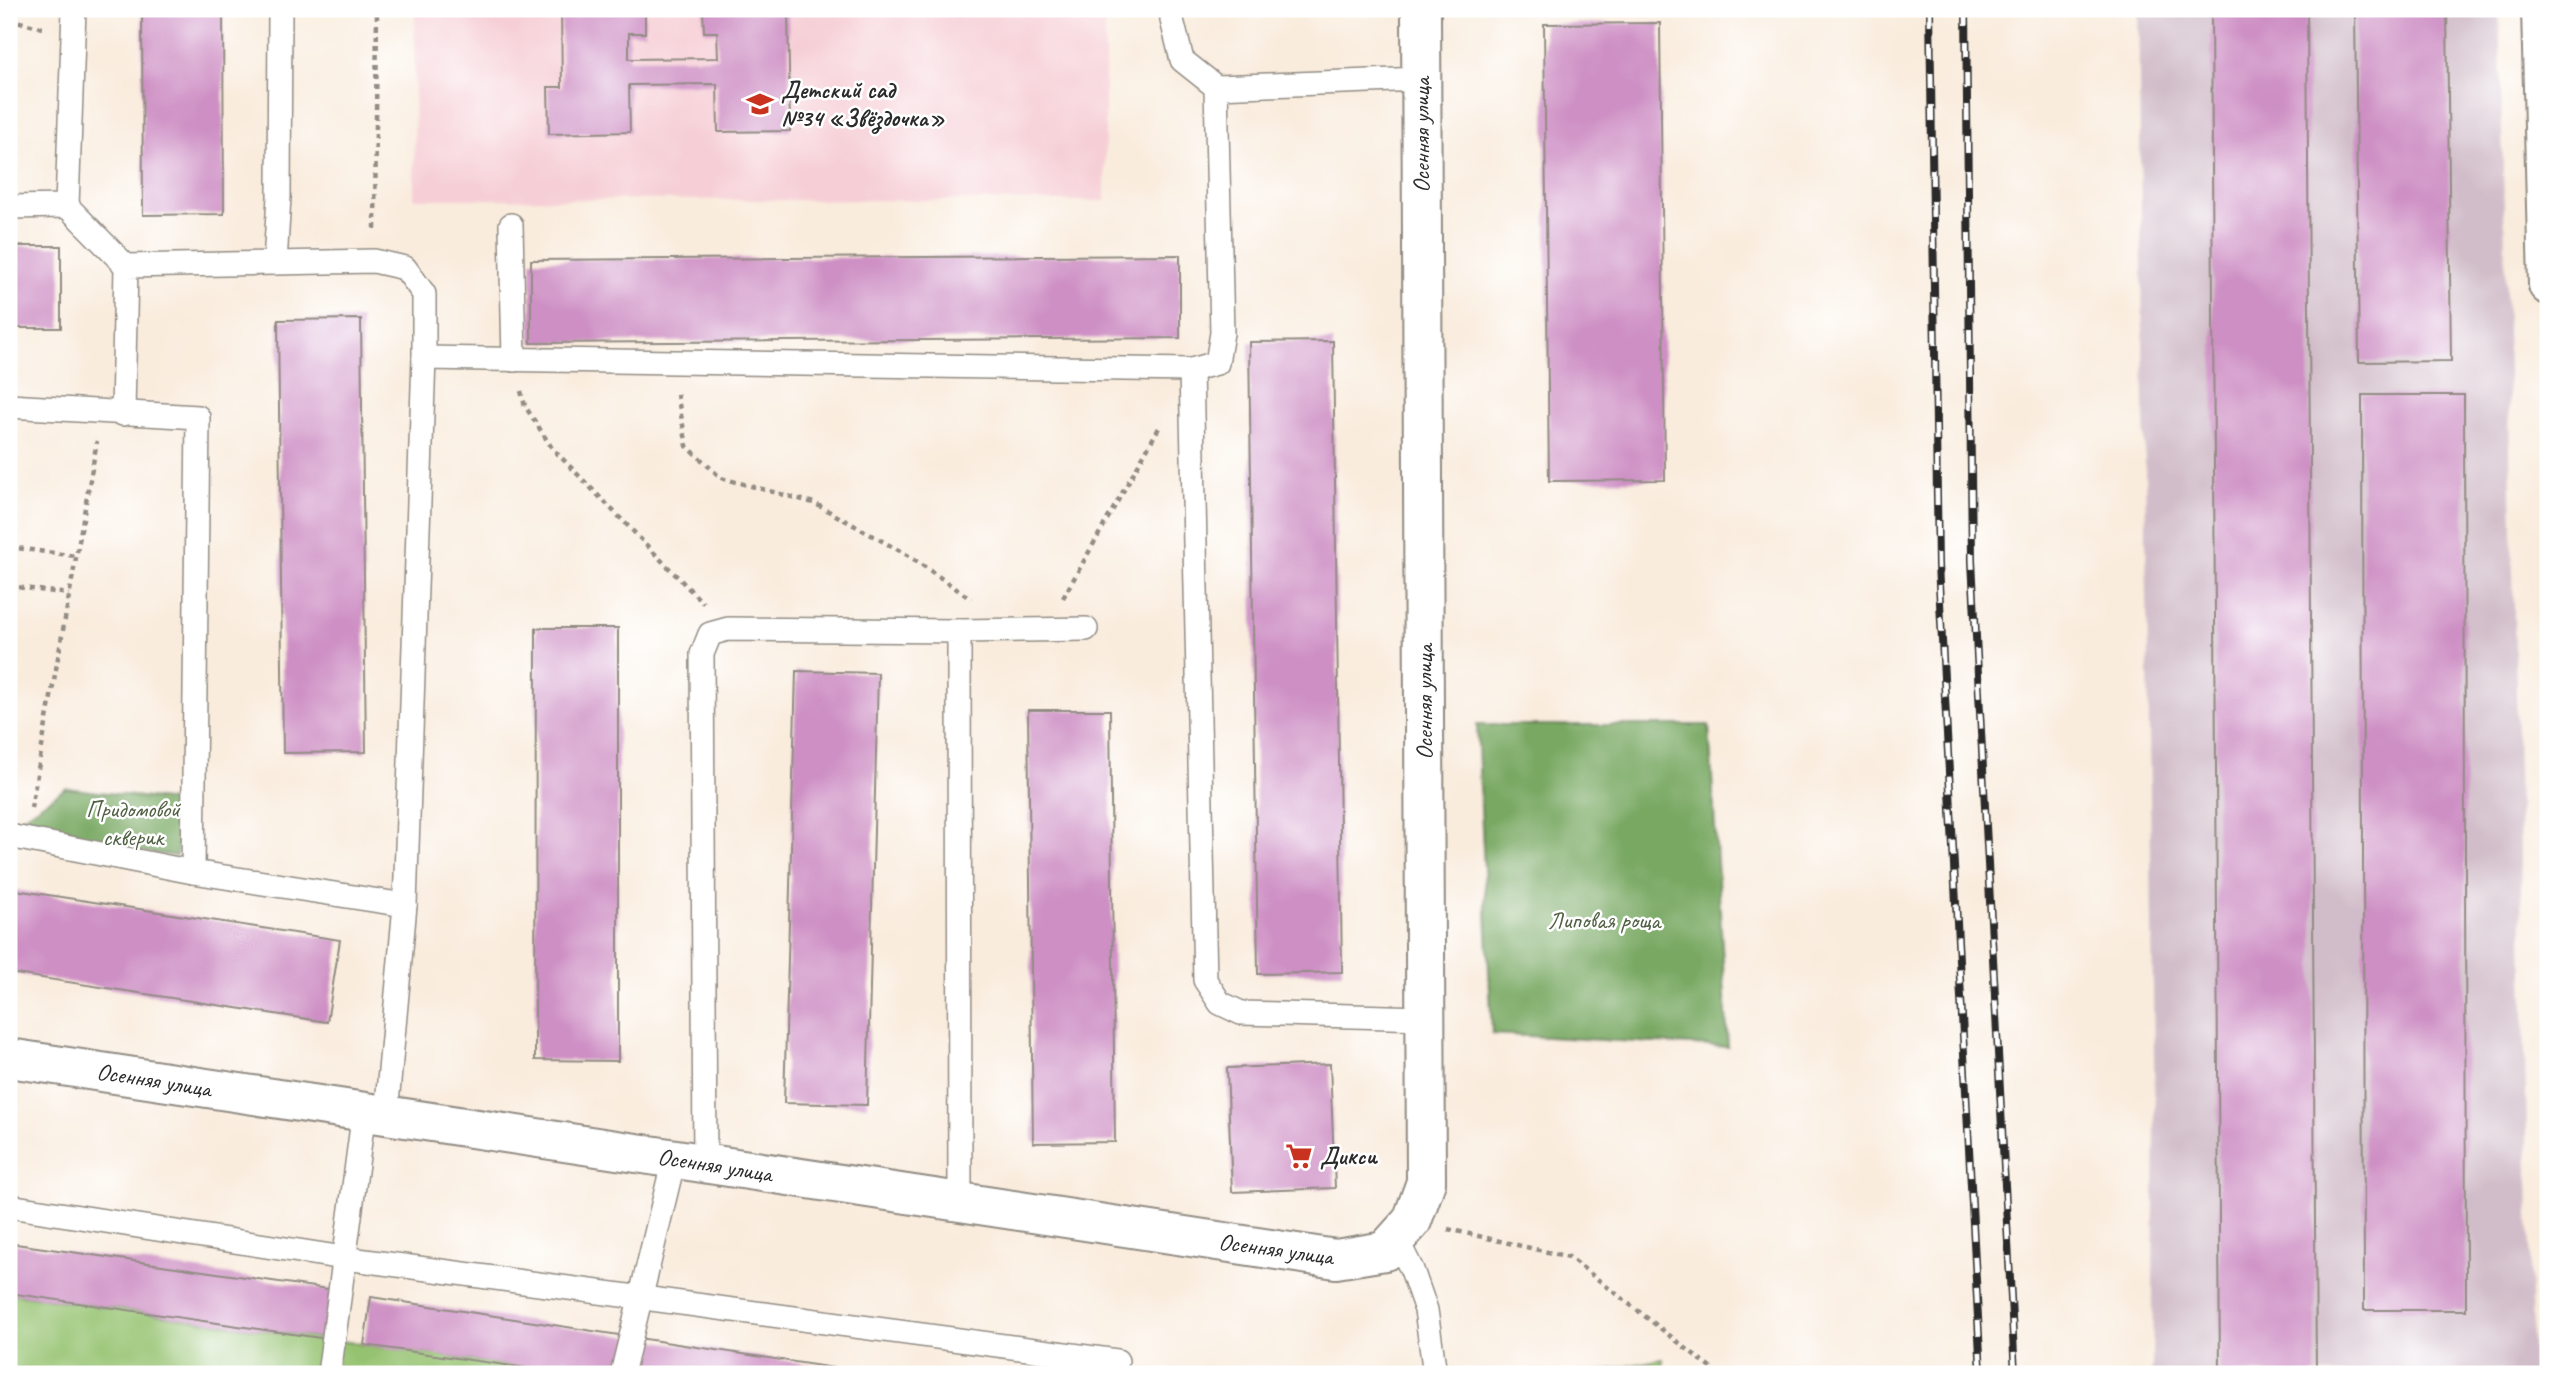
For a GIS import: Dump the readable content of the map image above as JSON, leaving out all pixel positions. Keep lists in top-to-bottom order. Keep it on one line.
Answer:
{"streets":{"street":["Осенняя улица"]},"parks":["Придомовой скверик","Липовая роща"],"places":{"school or university":["Детский сад №34 «Звёздочка»"],"supermarket":["Дикси"]}}
